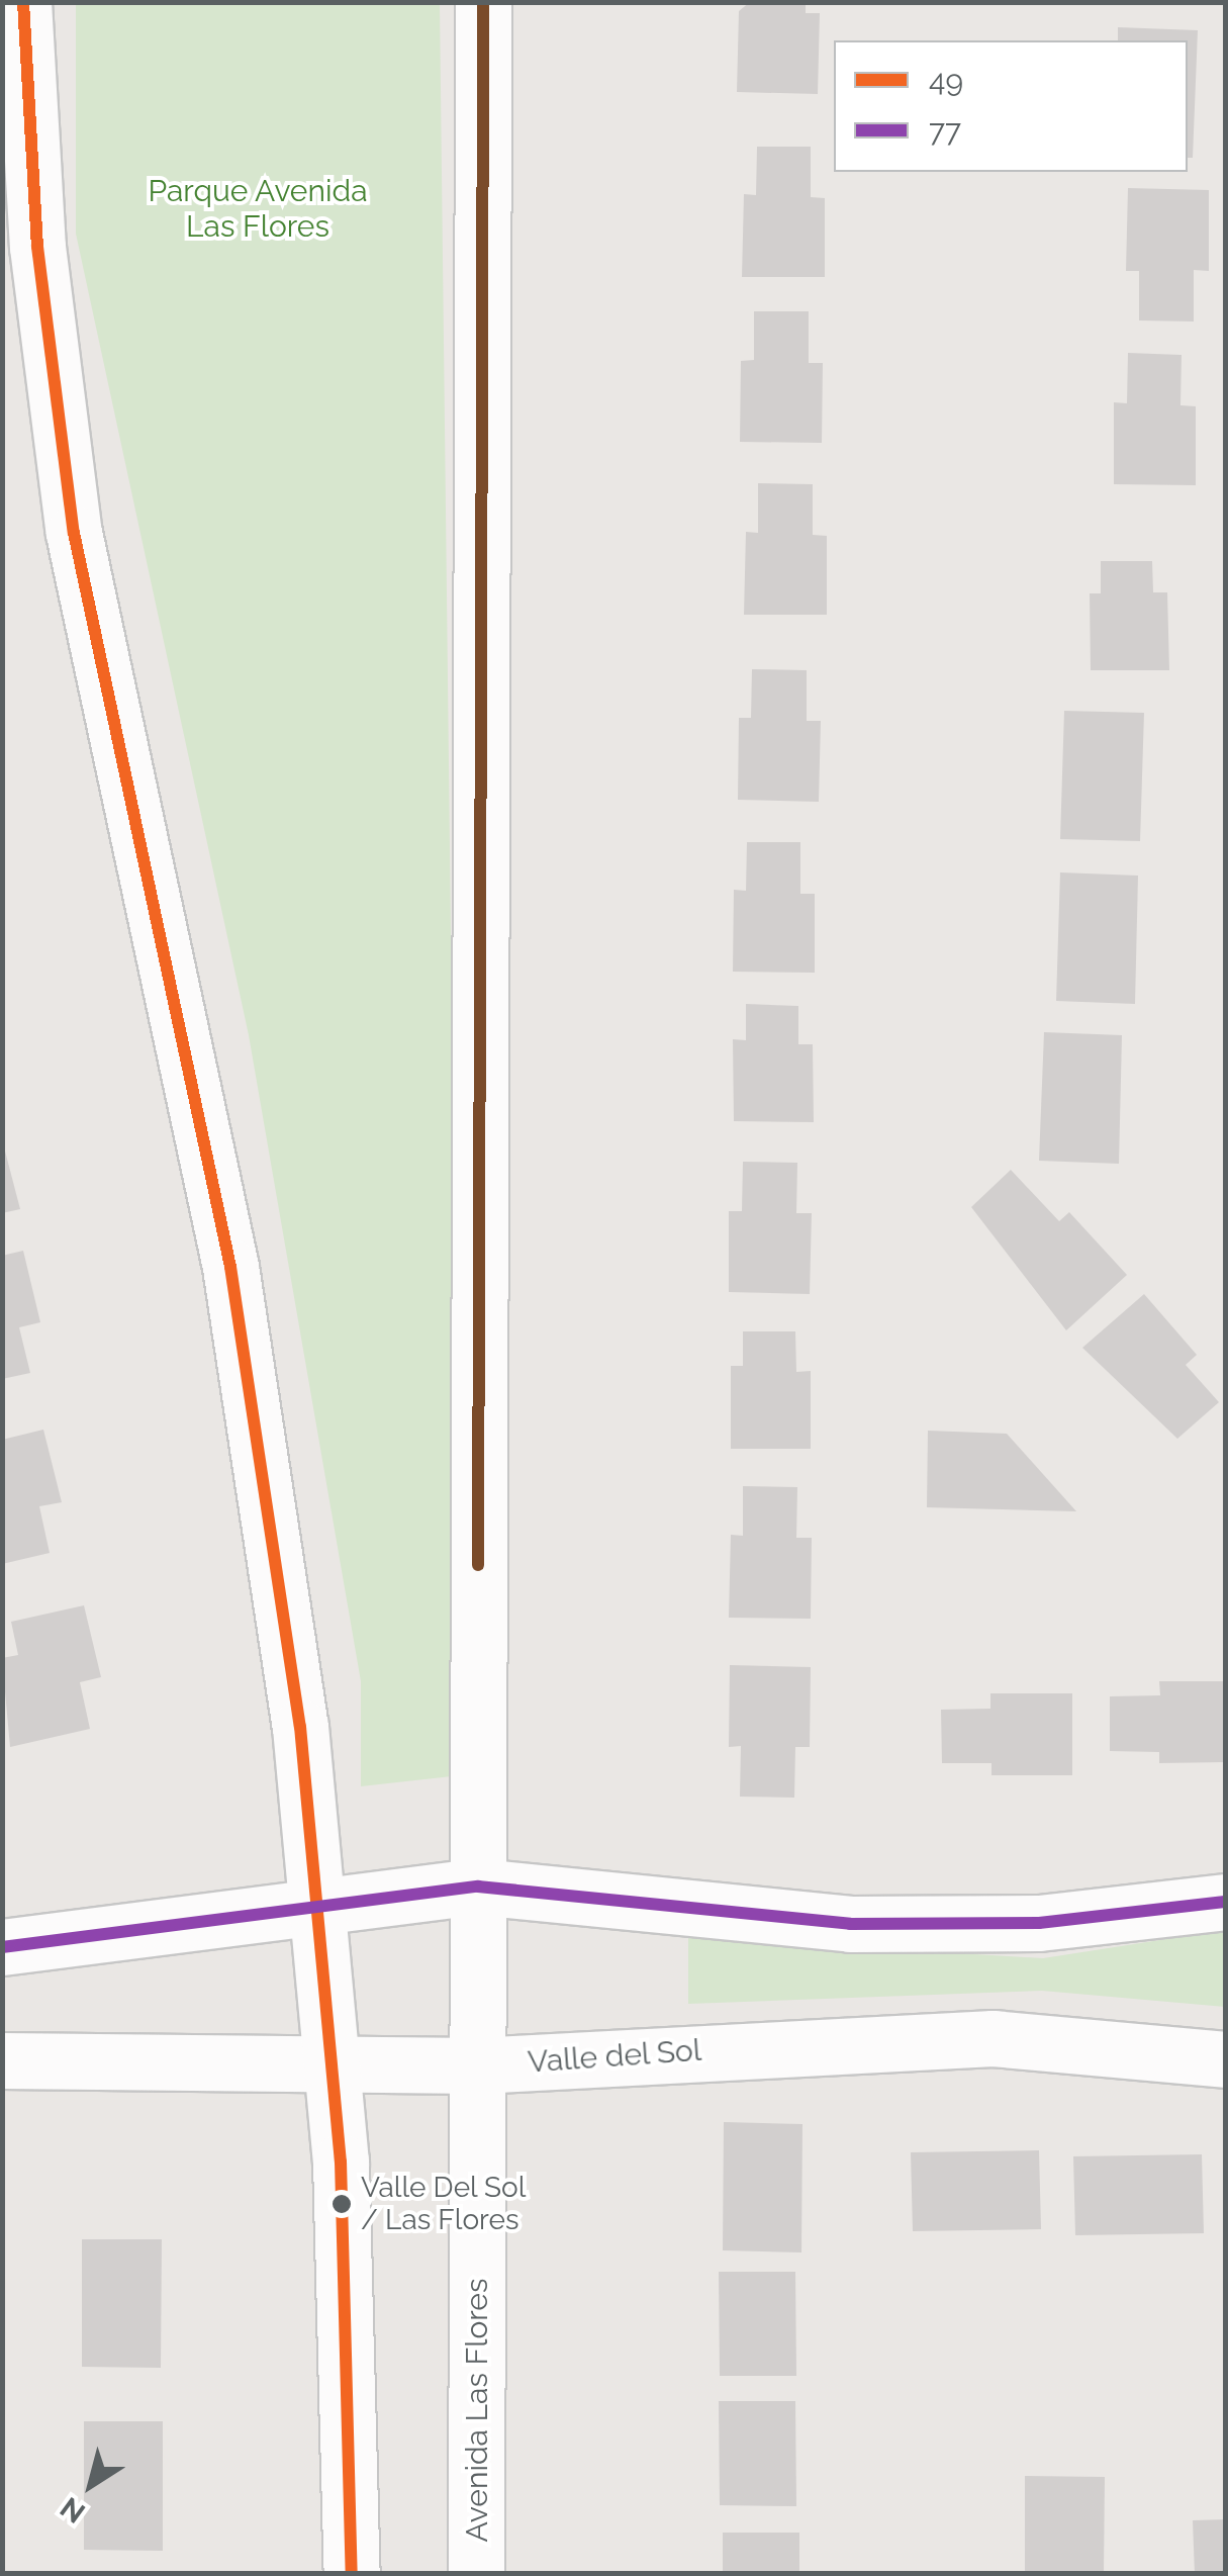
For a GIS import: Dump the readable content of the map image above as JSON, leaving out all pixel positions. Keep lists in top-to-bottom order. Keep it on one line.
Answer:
{"streets":{"street":["Valle del Sol","Avenida Las Flores"]},"crossings":[["Valle del Sol","Avenida Las Flores"]],"parks":["Parque Avenida Las Flores"],"places":["Valle Del Sol / Las Flores"],"lines":["transit line 49","transit line 77"],"legend":["49","77"],"north":"bottom left"}
